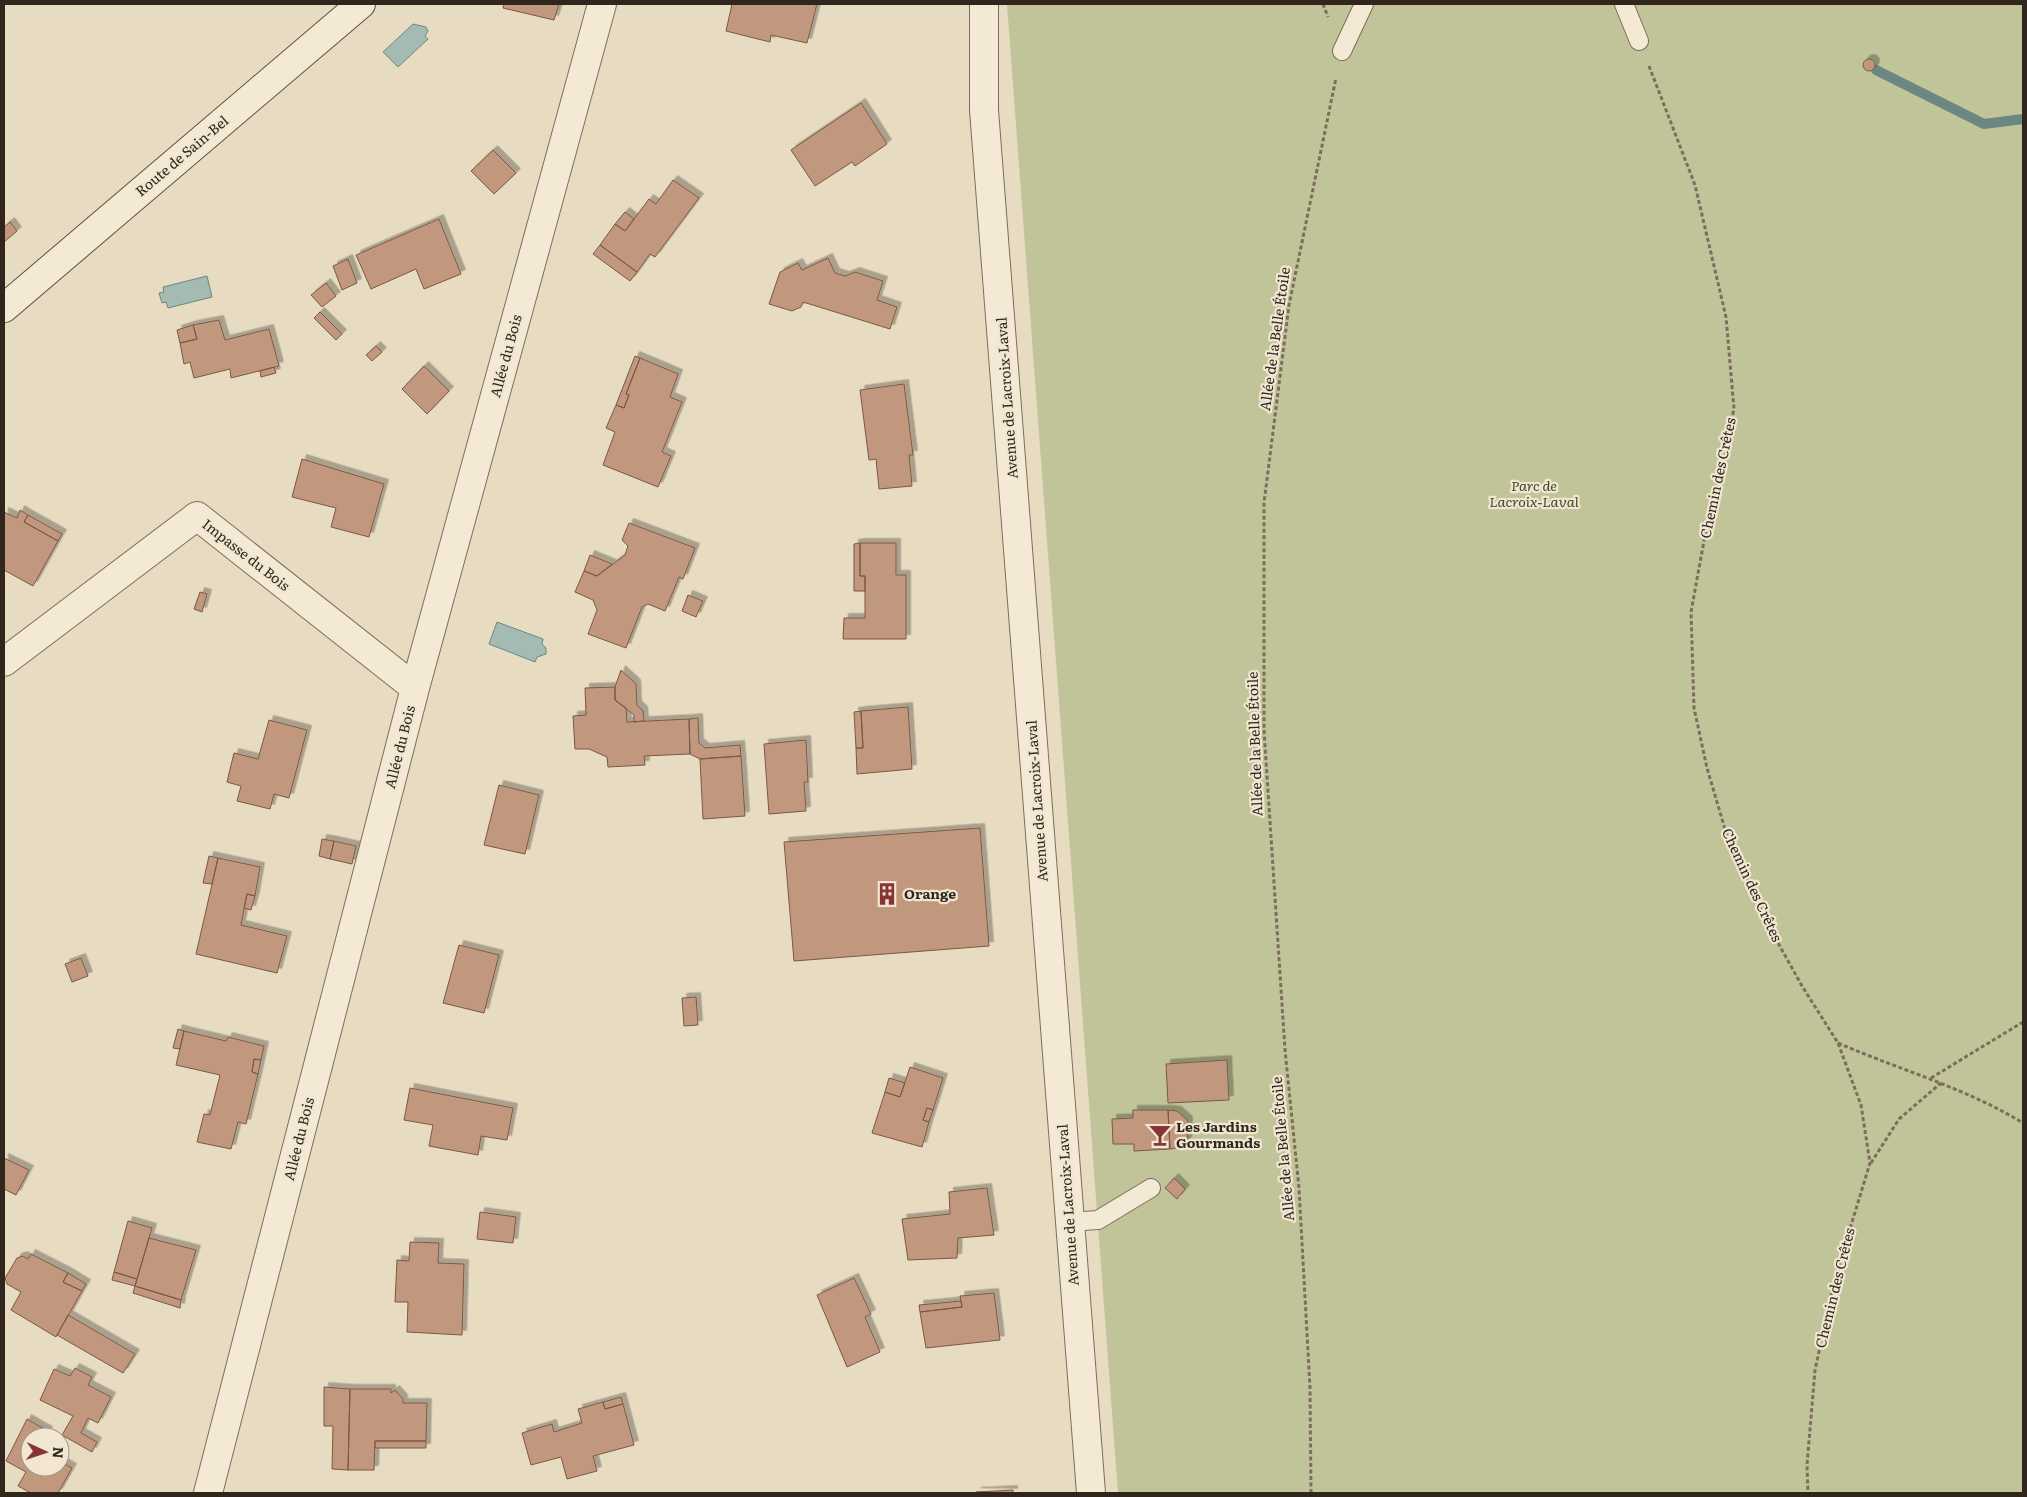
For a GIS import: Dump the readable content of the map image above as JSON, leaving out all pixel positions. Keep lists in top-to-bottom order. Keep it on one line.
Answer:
{"streets":{"street":["Route de Sain-Bel","Allée du Bois","Avenue de Lacroix-Laval","Impasse du Bois"],"path":["Allée de la Belle Étoile","Chemin des Crêtes"]},"crossings":[["Allée du Bois","Impasse du Bois"]],"parks":["Parc de Lacroix-Laval"],"places":{"building":["Orange"],"bar":["Les Jardins Gourmands"]},"north":"right"}
